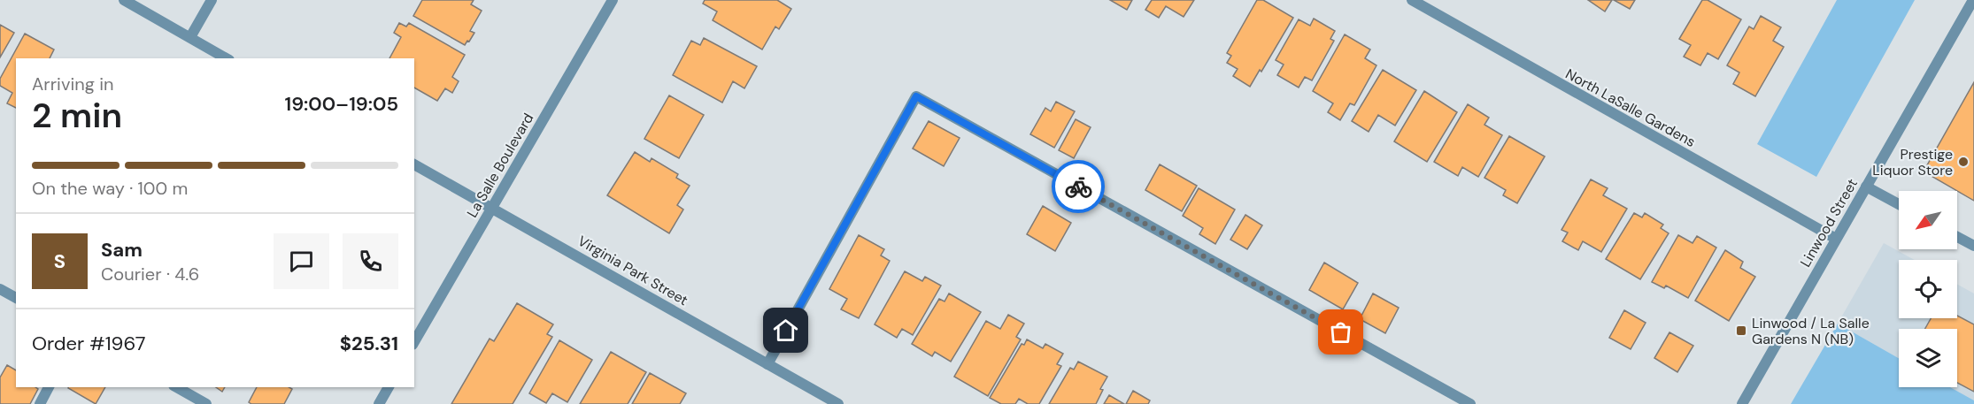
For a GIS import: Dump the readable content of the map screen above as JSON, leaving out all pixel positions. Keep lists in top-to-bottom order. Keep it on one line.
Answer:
{"streets":{"street":["North LaSalle Gardens","La Salle Boulevard","Linwood Street","Virginia Park Street"]},"crossings":[["North LaSalle Gardens","Linwood Street"],["La Salle Boulevard","Virginia Park Street"]],"places":{"other":["Prestige Liquor Store"],"transit":["Linwood / La Salle Gardens N (NB)"]},"north":"bottom left","page":{"heading":["2 min","Arriving in","19:00–19:05"],"panel":["Sam","Courier · 4.6","Order #1967","$25.31"],"bar":"On the way · 100 m","round":"S"}}
